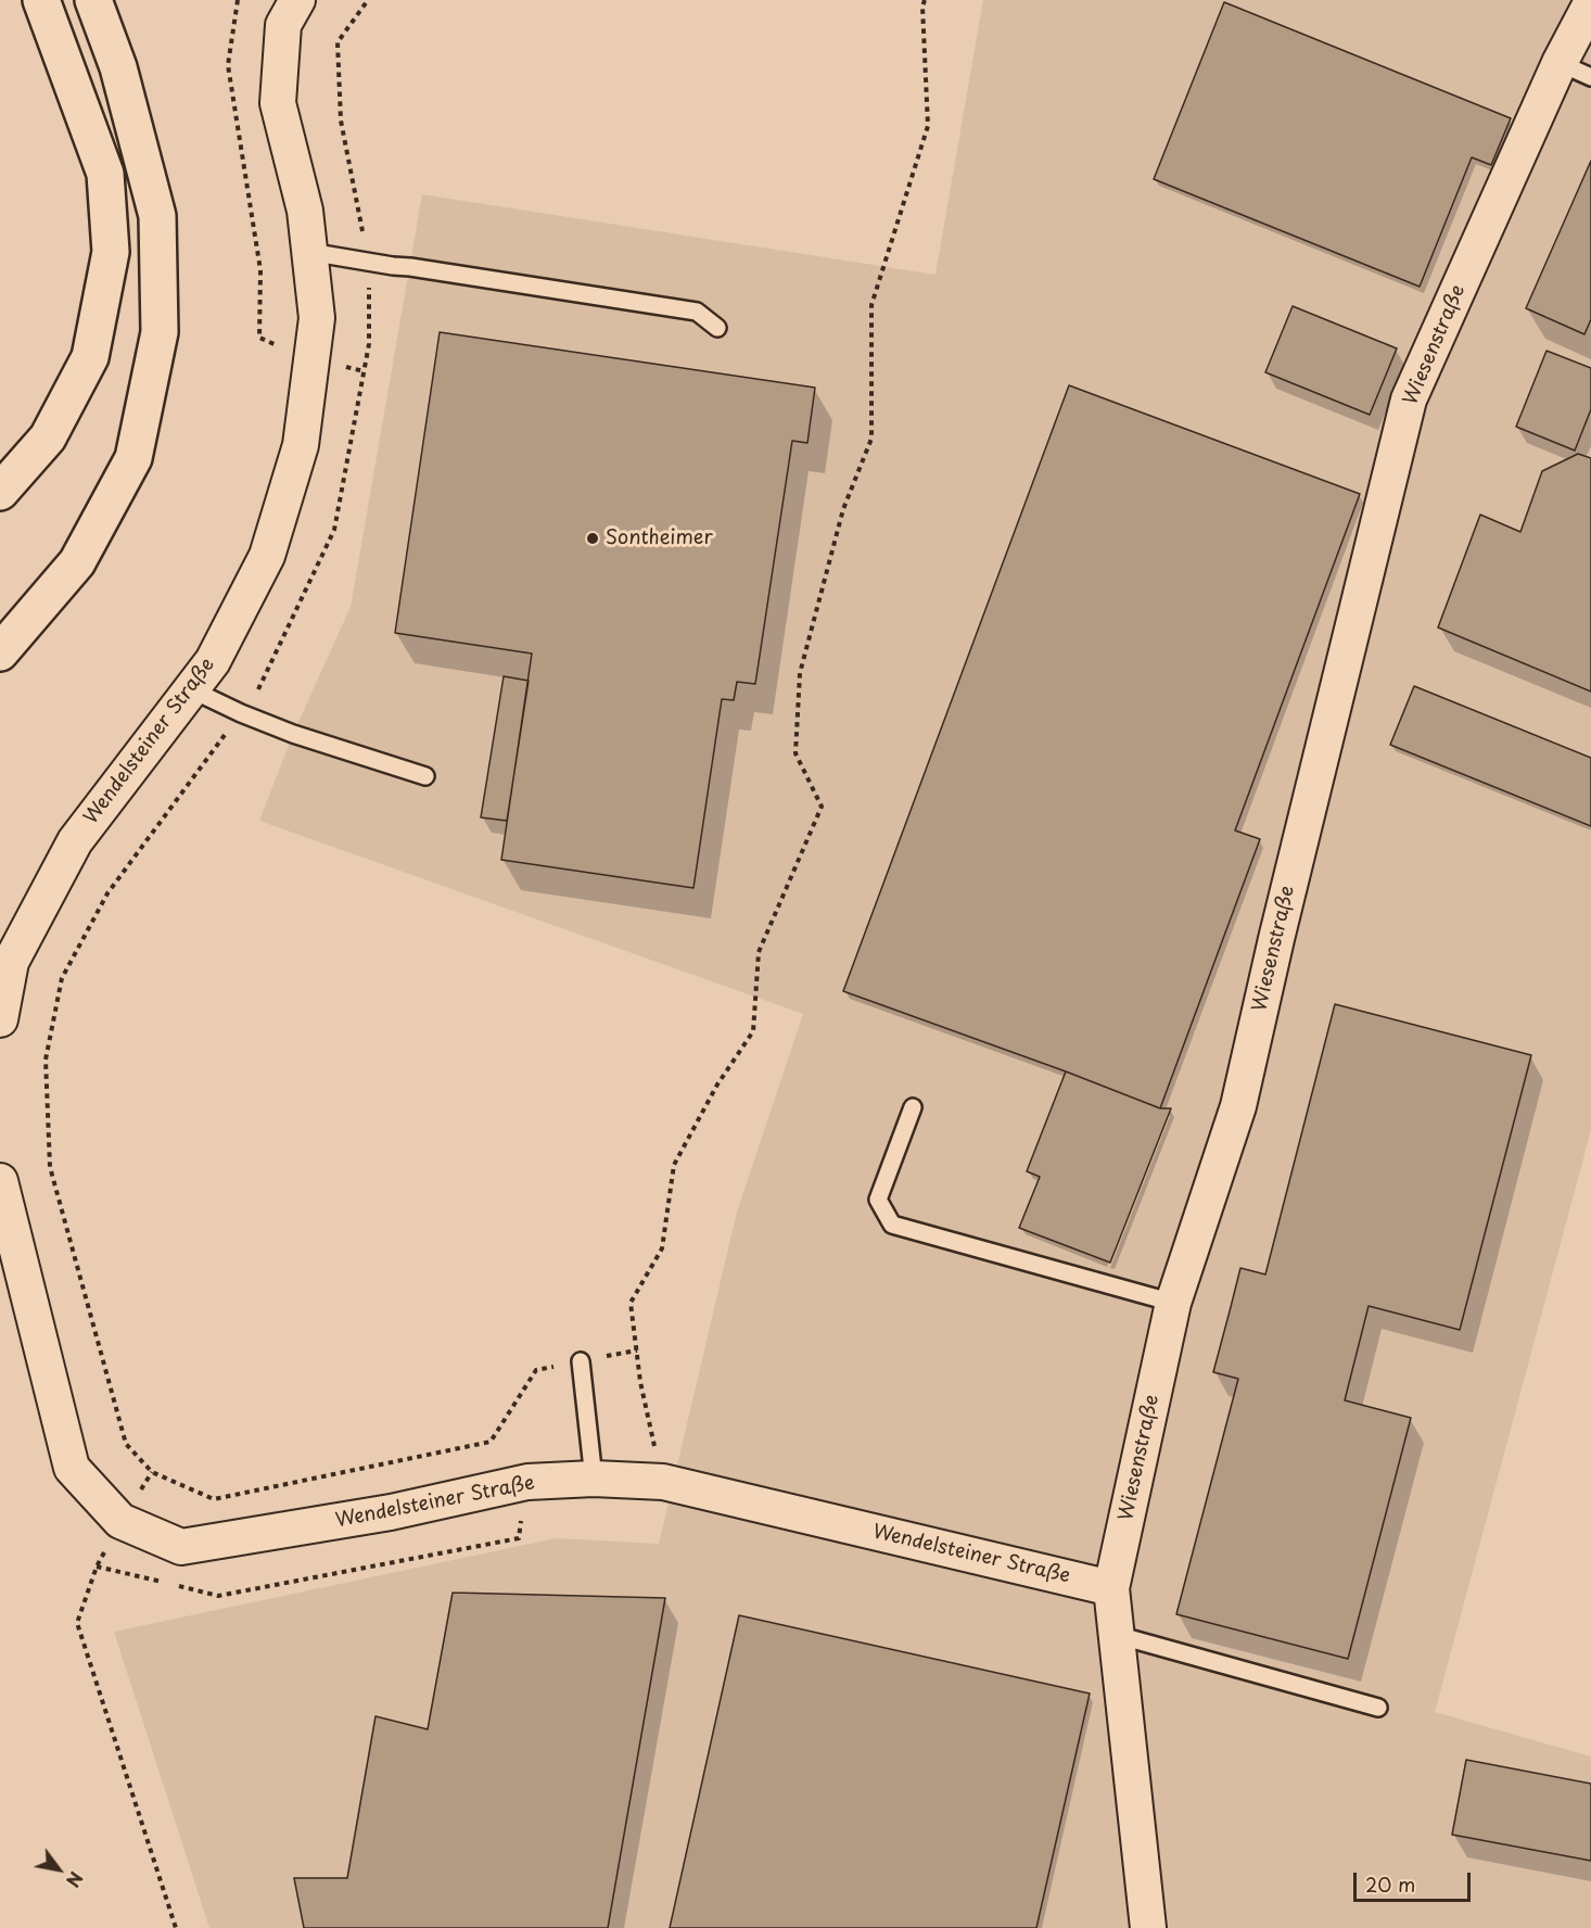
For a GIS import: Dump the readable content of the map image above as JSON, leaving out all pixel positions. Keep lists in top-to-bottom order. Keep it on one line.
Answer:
{"streets":{"street":["Wiesenstraße","Wendelsteiner Straße"]},"crossings":[["Wiesenstraße","Wendelsteiner Straße"]],"places":["Sontheimer"],"scale_bar":"20 m","north":"bottom right"}
